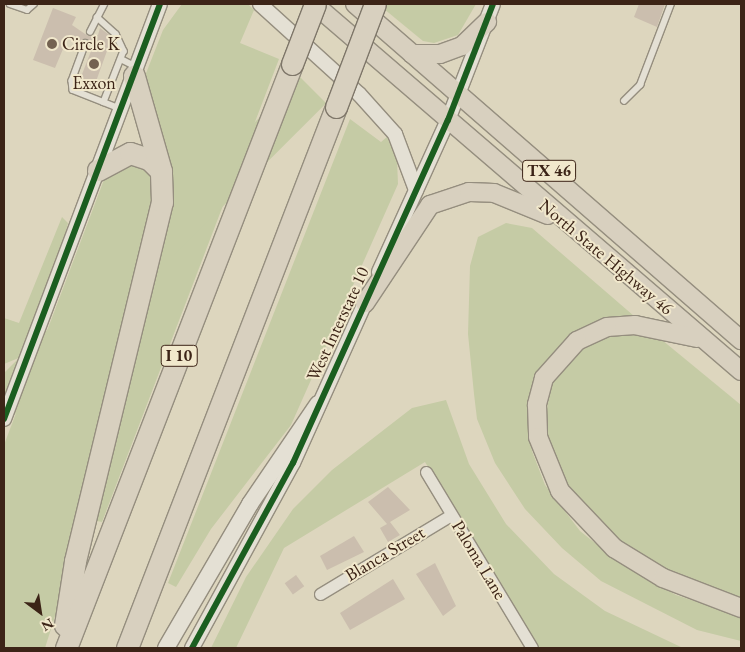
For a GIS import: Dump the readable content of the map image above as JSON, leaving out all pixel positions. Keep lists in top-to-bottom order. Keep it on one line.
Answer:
{"streets":{"highway":["I 10"],"main road":["TX 46","North State Highway 46"],"street":["West Interstate 10","Blanca Street","Paloma Lane"]},"crossings":[["North State Highway 46","West Interstate 10"],["North State Highway 46","I 10"],["Blanca Street","Paloma Lane"]],"places":["Circle K","Exxon"],"north":"bottom right"}
